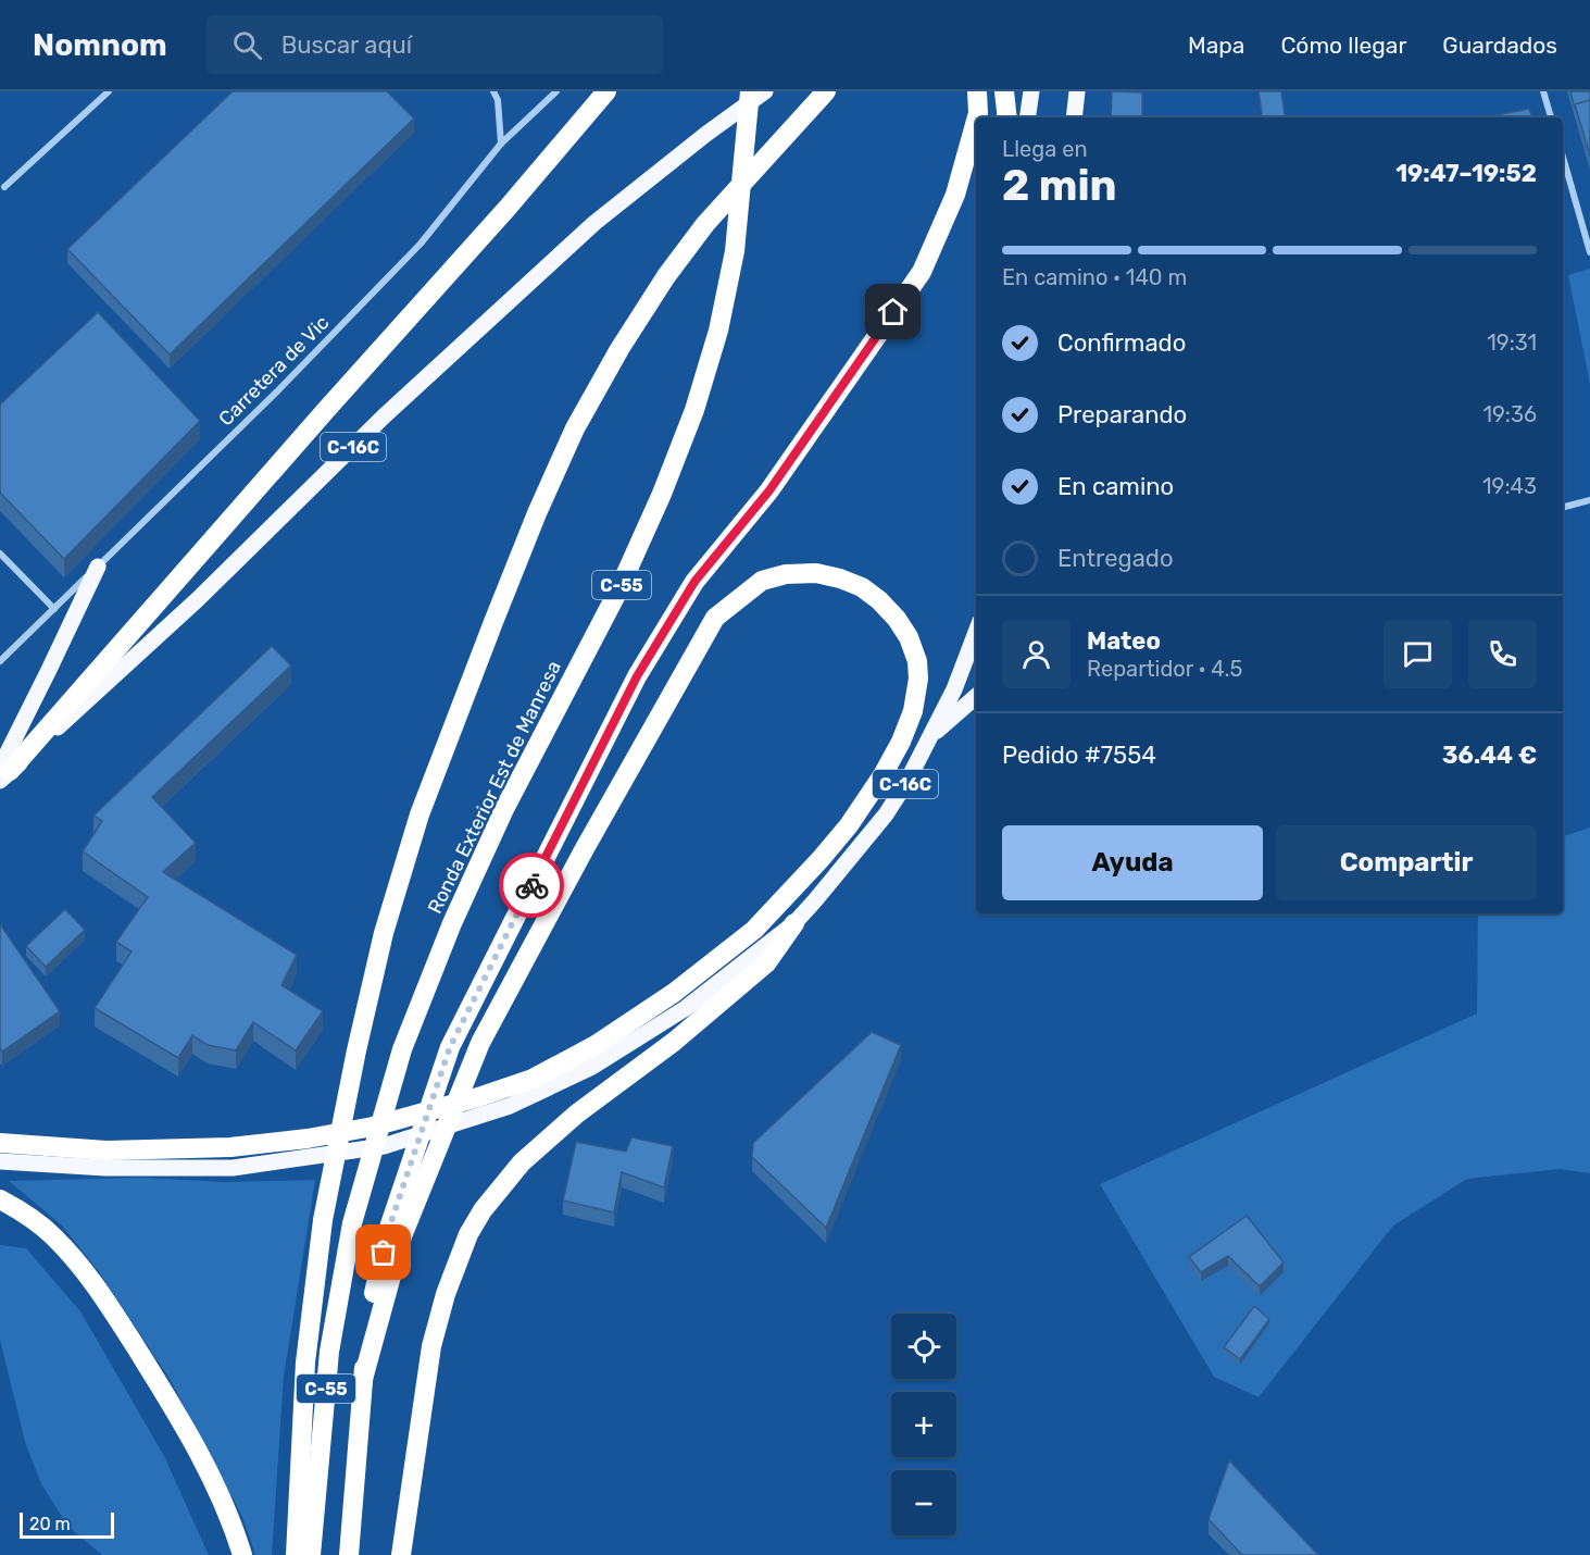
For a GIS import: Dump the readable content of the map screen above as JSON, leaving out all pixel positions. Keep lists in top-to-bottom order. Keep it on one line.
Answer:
{"streets":{"highway":["C-16C","C-55","Ronda Exterior Est de Manresa"],"street":["Carretera de Vic"]},"scale_bar":"20 m","page":{"header":"Nomnom","search":"Buscar aquí","nav":["Mapa","Cómo llegar","Guardados"],"heading":["2 min","Llega en","19:47–19:52"],"panel":["Mateo","Repartidor · 4.5","Pedido #7554","36.44 €"],"bar":"En camino · 140 m","list":[["Confirmado","19:31"],["Preparando","19:36"],["En camino","19:43"],"Entregado"],"buttons":["Ayuda","Compartir"],"map_buttons":["+","−"],"scale":"20 m"}}
